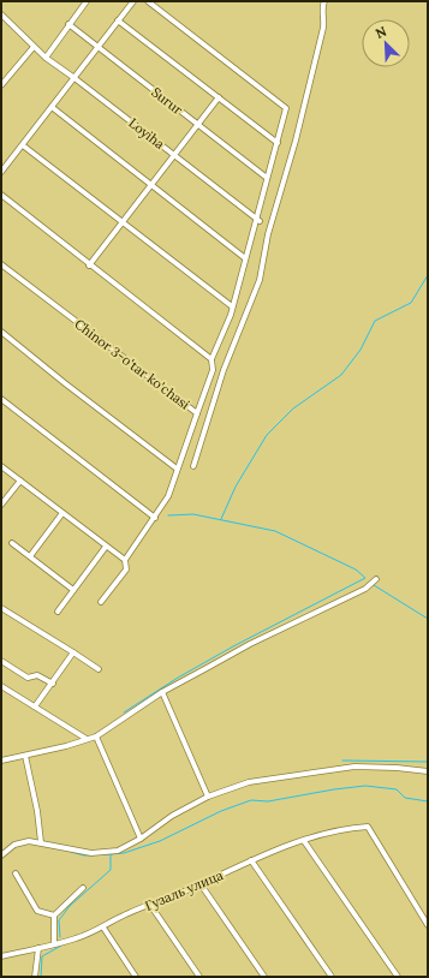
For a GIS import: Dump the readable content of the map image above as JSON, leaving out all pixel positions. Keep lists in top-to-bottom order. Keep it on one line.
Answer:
{"streets":{"street":["Surur","Loyiha","Chinor 3-o'tar ko'chasi","Гузаль улица"]},"north":"top left"}
